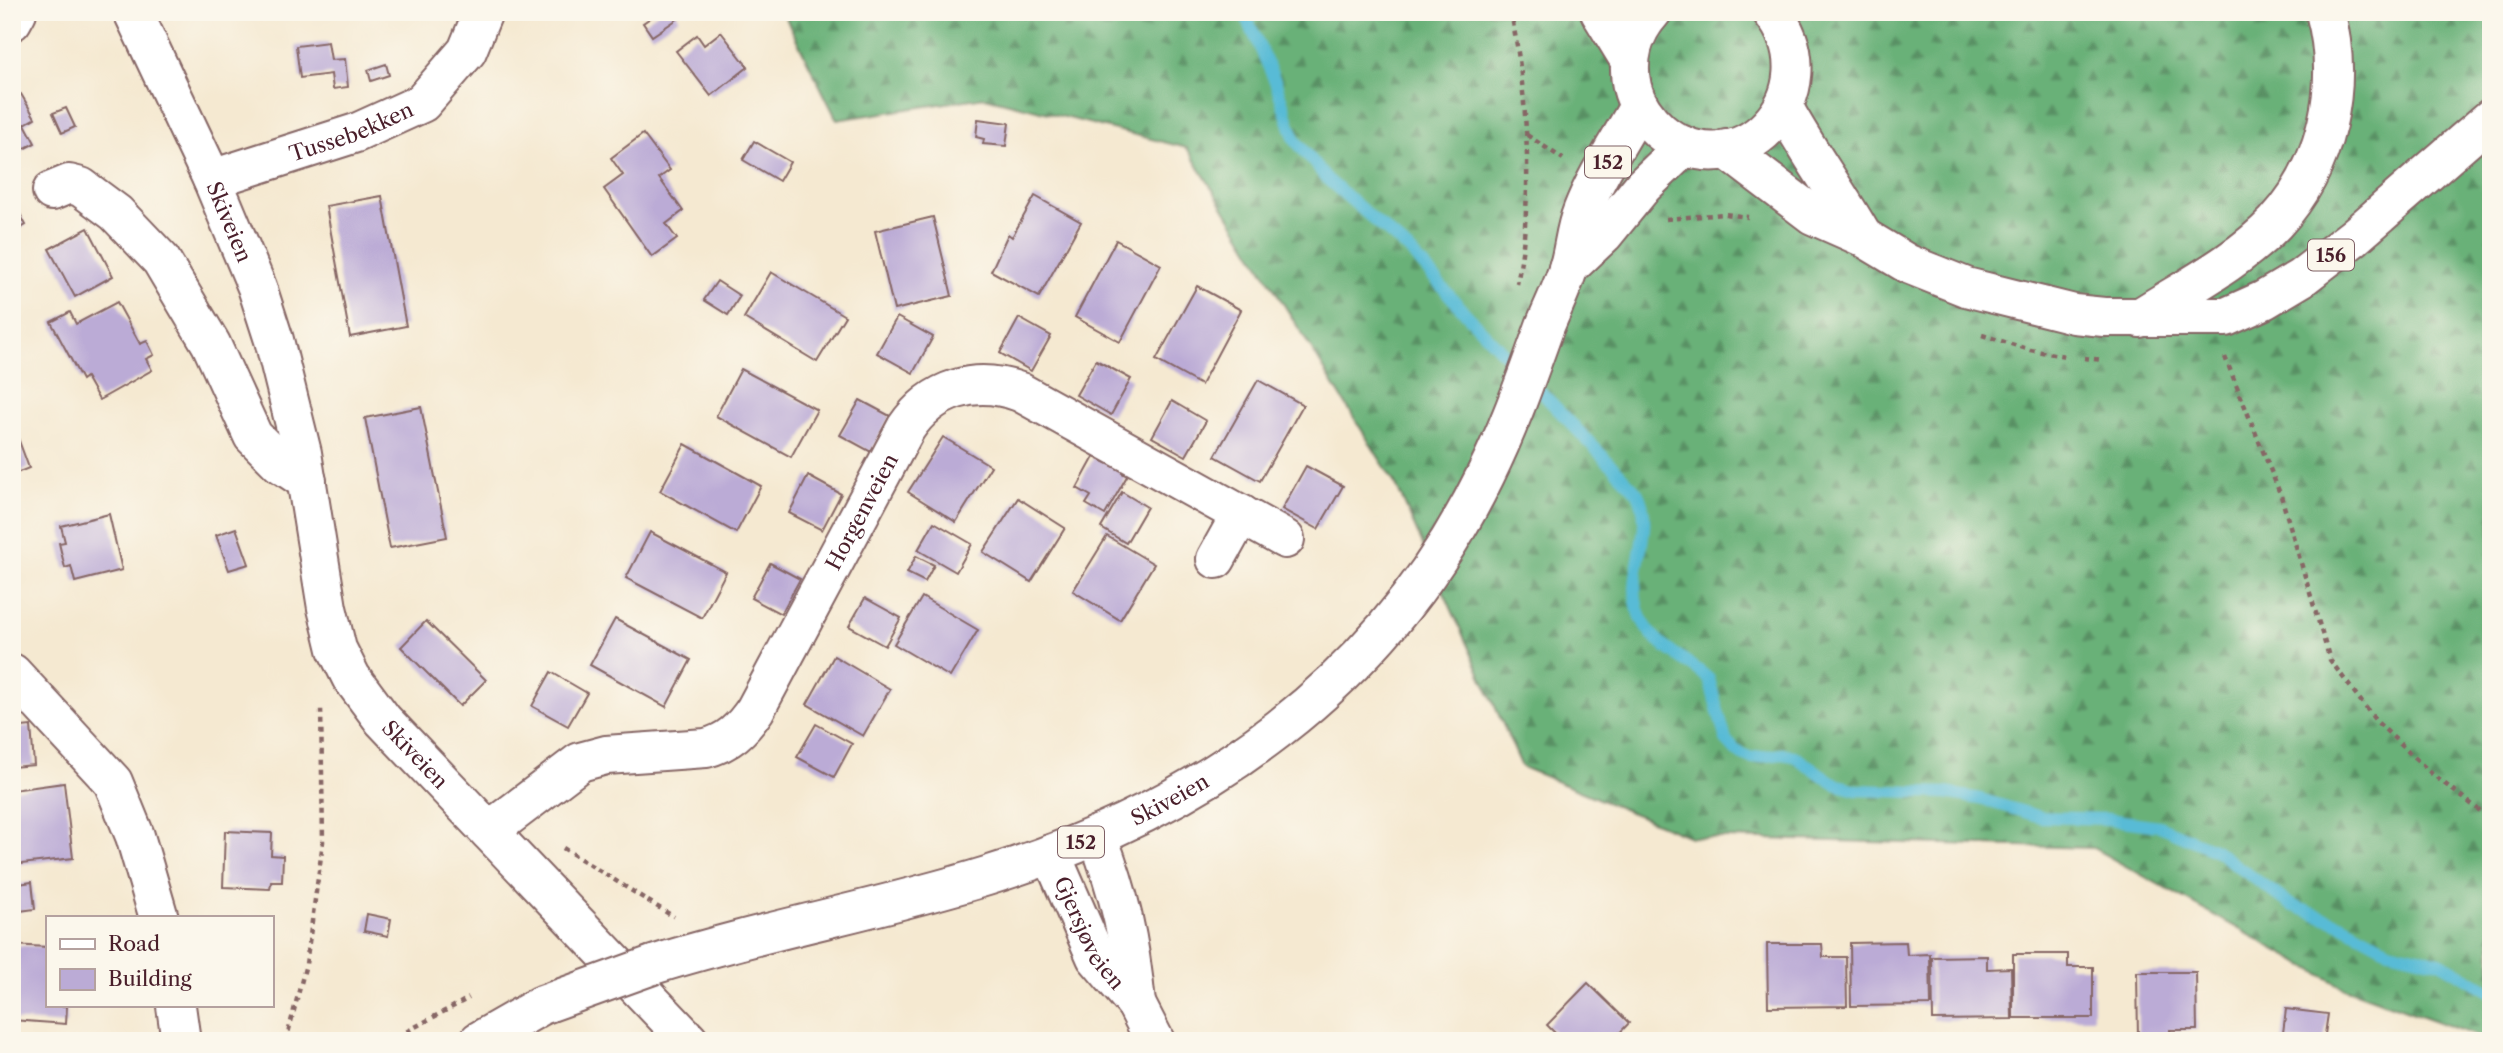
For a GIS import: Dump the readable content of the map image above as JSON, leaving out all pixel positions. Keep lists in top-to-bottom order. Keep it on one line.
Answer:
{"streets":{"main road":["Tussebekken","152","Skiveien","156","Horgenveien","Gjersjøveien"]},"crossings":[["Tussebekken","Skiveien"],["152","Skiveien"],["152","156"],["Skiveien","Horgenveien"],["Skiveien","Gjersjøveien"]],"legend":["Road","Building"]}
